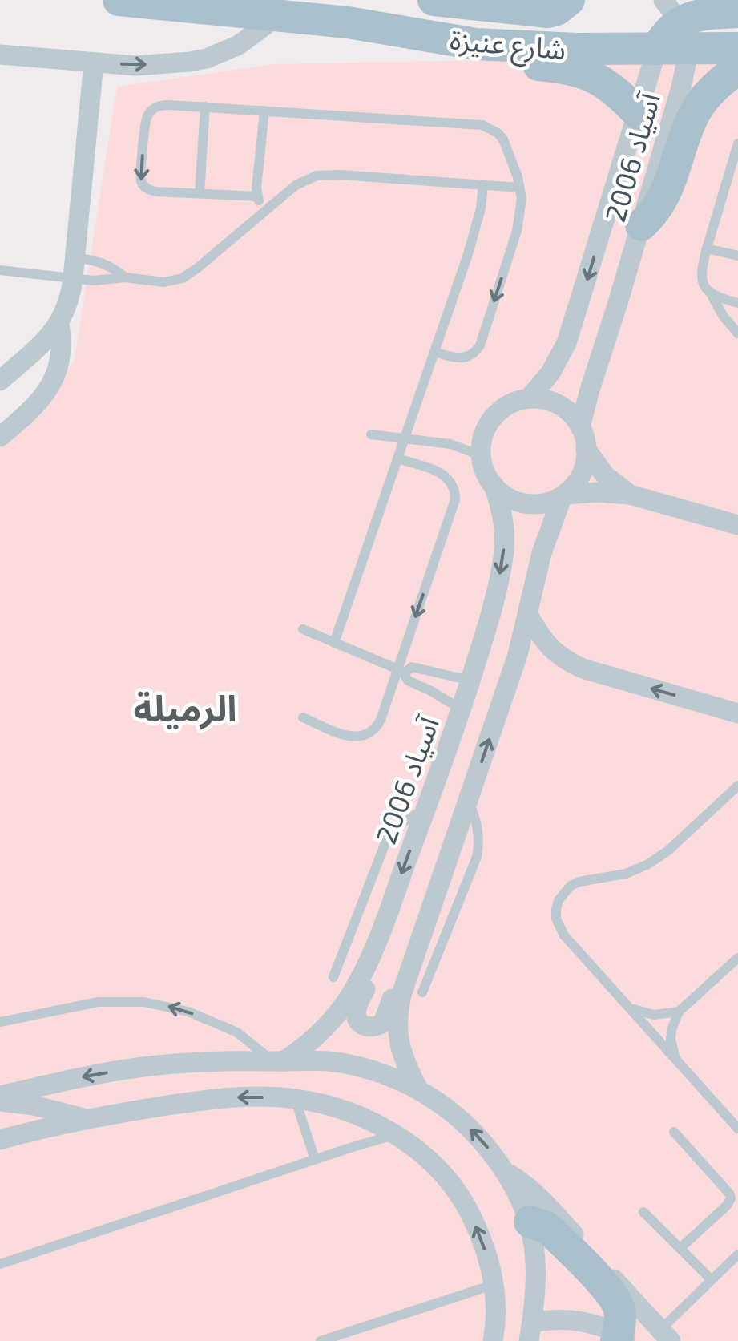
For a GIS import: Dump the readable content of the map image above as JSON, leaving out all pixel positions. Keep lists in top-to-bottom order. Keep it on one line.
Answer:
{"streets":{"main road":["شارع عنيزة"],"street":["آسياد 2006"]},"crossings":[["شارع عنيزة","آسياد 2006"]],"districts":["الرميلة"]}
